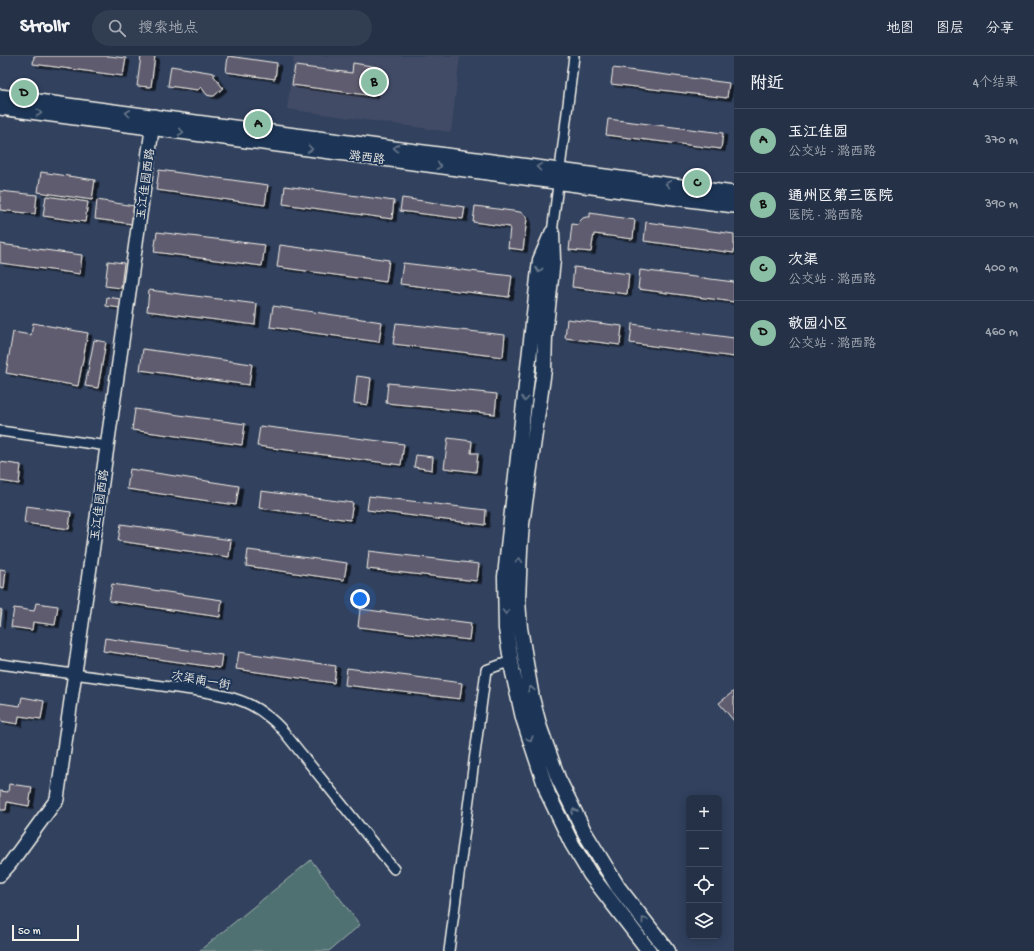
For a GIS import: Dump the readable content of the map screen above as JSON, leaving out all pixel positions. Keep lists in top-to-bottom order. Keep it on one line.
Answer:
{"streets":{"main road":["潞西路","玉江佳园西路"],"street":["次渠南一街"]},"crossings":[["潞西路","玉江佳园西路"],["玉江佳园西路","次渠南一街"]],"scale_bar":"50 m","page":{"header":"Strollr","search":"搜索地点","nav":["地图","图层","分享"],"heading":["附近","4个结果"],"pins":["B","D","A","C"],"list":[{"mark":"A","name":"玉江佳园","note":"公交站 · 潞西路","value":"370 m"},{"mark":"B","name":"通州区第三医院","note":"医院 · 潞西路","value":"390 m"},{"mark":"C","name":"次渠","note":"公交站 · 潞西路","value":"400 m"},{"mark":"D","name":"敬园小区","note":"公交站 · 潞西路","value":"460 m"}],"map_buttons":["+","−"],"scale":"50 m"}}
